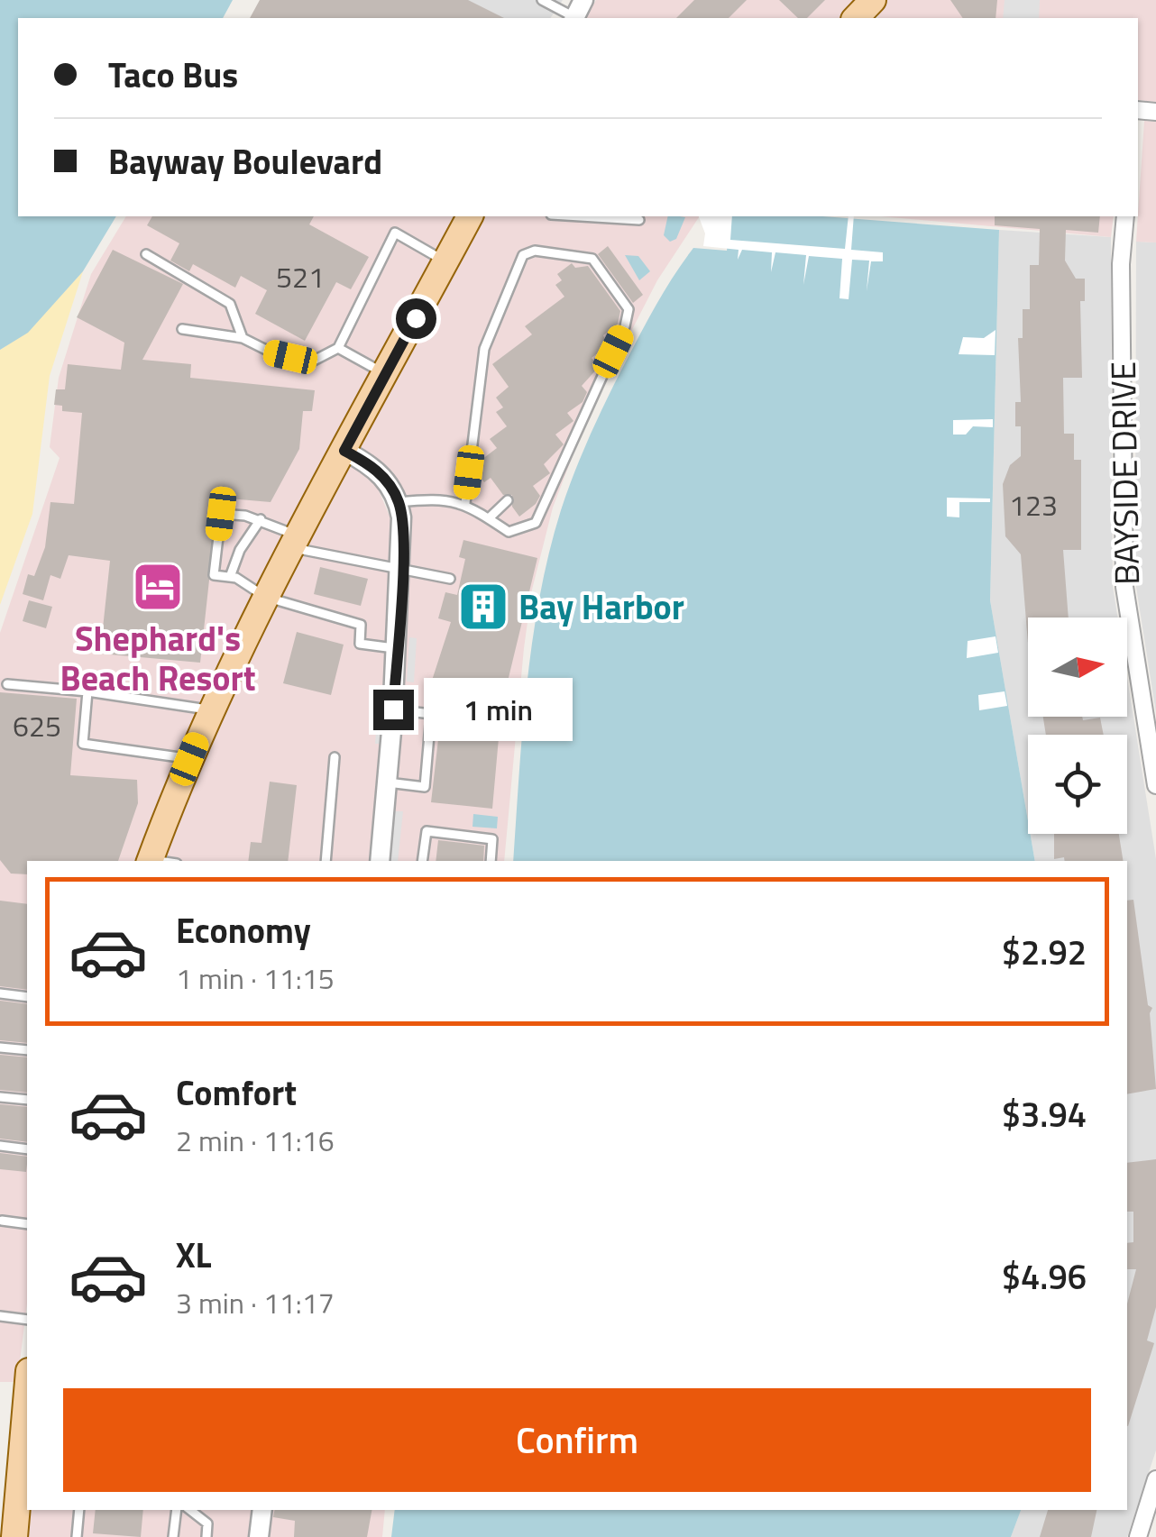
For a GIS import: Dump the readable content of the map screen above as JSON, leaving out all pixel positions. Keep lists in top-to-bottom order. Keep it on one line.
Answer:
{"streets":{"street":["BAYSIDE DRIVE"]},"places":{"hotel":["Shephard's Beach Resort"],"building":["Bay Harbor"]},"house_numbers":["521","123","625"],"north":"right","page":{"banner":["Taco Bus","Bayway Boulevard"],"bubble":"1 min","list":[{"name":"Economy","note":"1 min · 11:15","value":"$2.92"},{"name":"Comfort","note":"2 min · 11:16","value":"$3.94"},{"name":"XL","note":"3 min · 11:17","value":"$4.96"}],"buttons":"Confirm"}}
